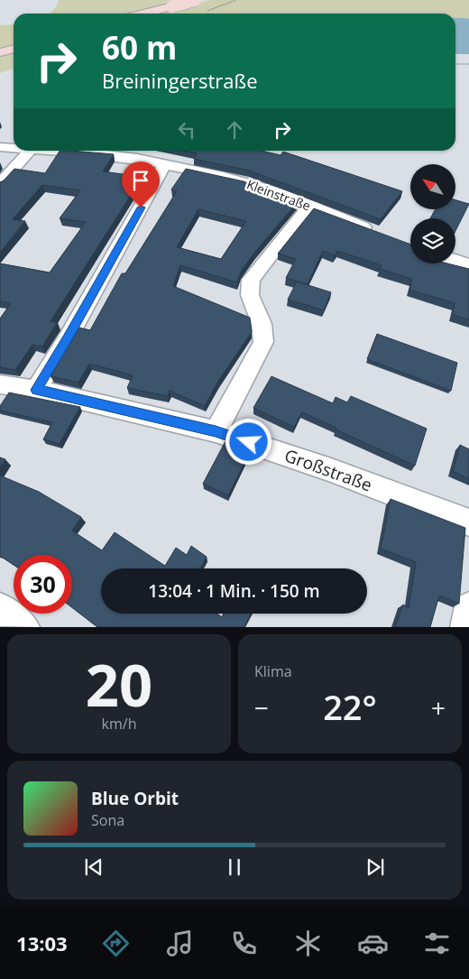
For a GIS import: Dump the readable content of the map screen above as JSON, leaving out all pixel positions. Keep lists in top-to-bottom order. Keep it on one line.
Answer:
{"streets":{"street":["Kleinstraße","Großstraße"]},"north":"top left","page":{"turn":["60 m","Breiningerstraße"],"limit":"30","trip":"13:04 · 1 Min. · 150 m","tile":[["20","km/h"],"Klima"],"heat":["−","22°","+"],"song":["Blue Orbit","Sona"],"tabs":"13:03"}}
